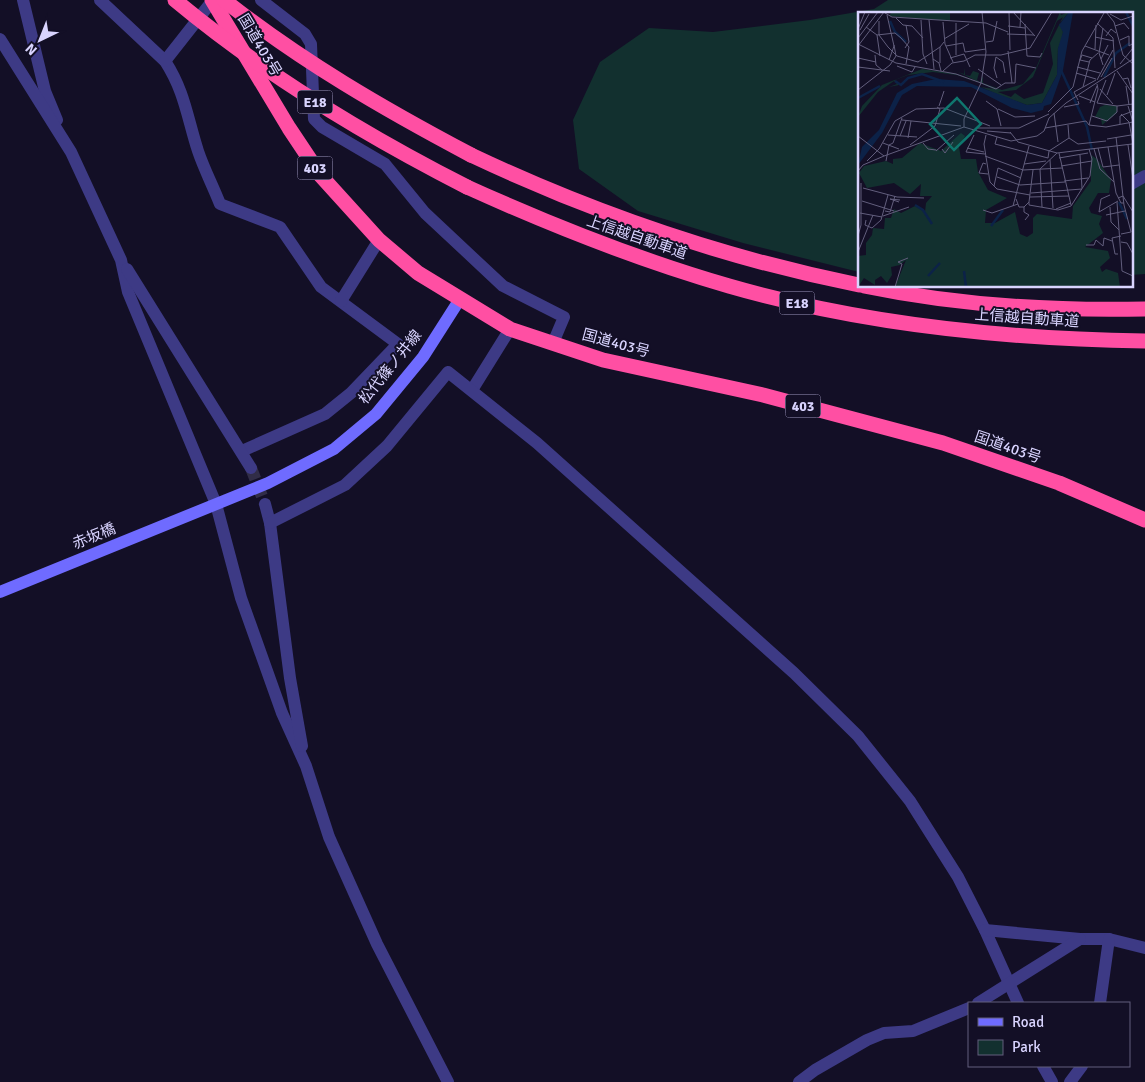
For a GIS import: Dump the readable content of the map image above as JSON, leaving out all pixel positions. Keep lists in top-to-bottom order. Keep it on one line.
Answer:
{"streets":{"highway":["国道403号","E18","403","上信越自動車道"],"main road":["松代篠ノ井線","赤坂橋"]},"crossings":[["国道403号","松代篠ノ井線"],["松代篠ノ井線","赤坂橋"]],"legend":["Road","Park"],"north":"bottom left"}
